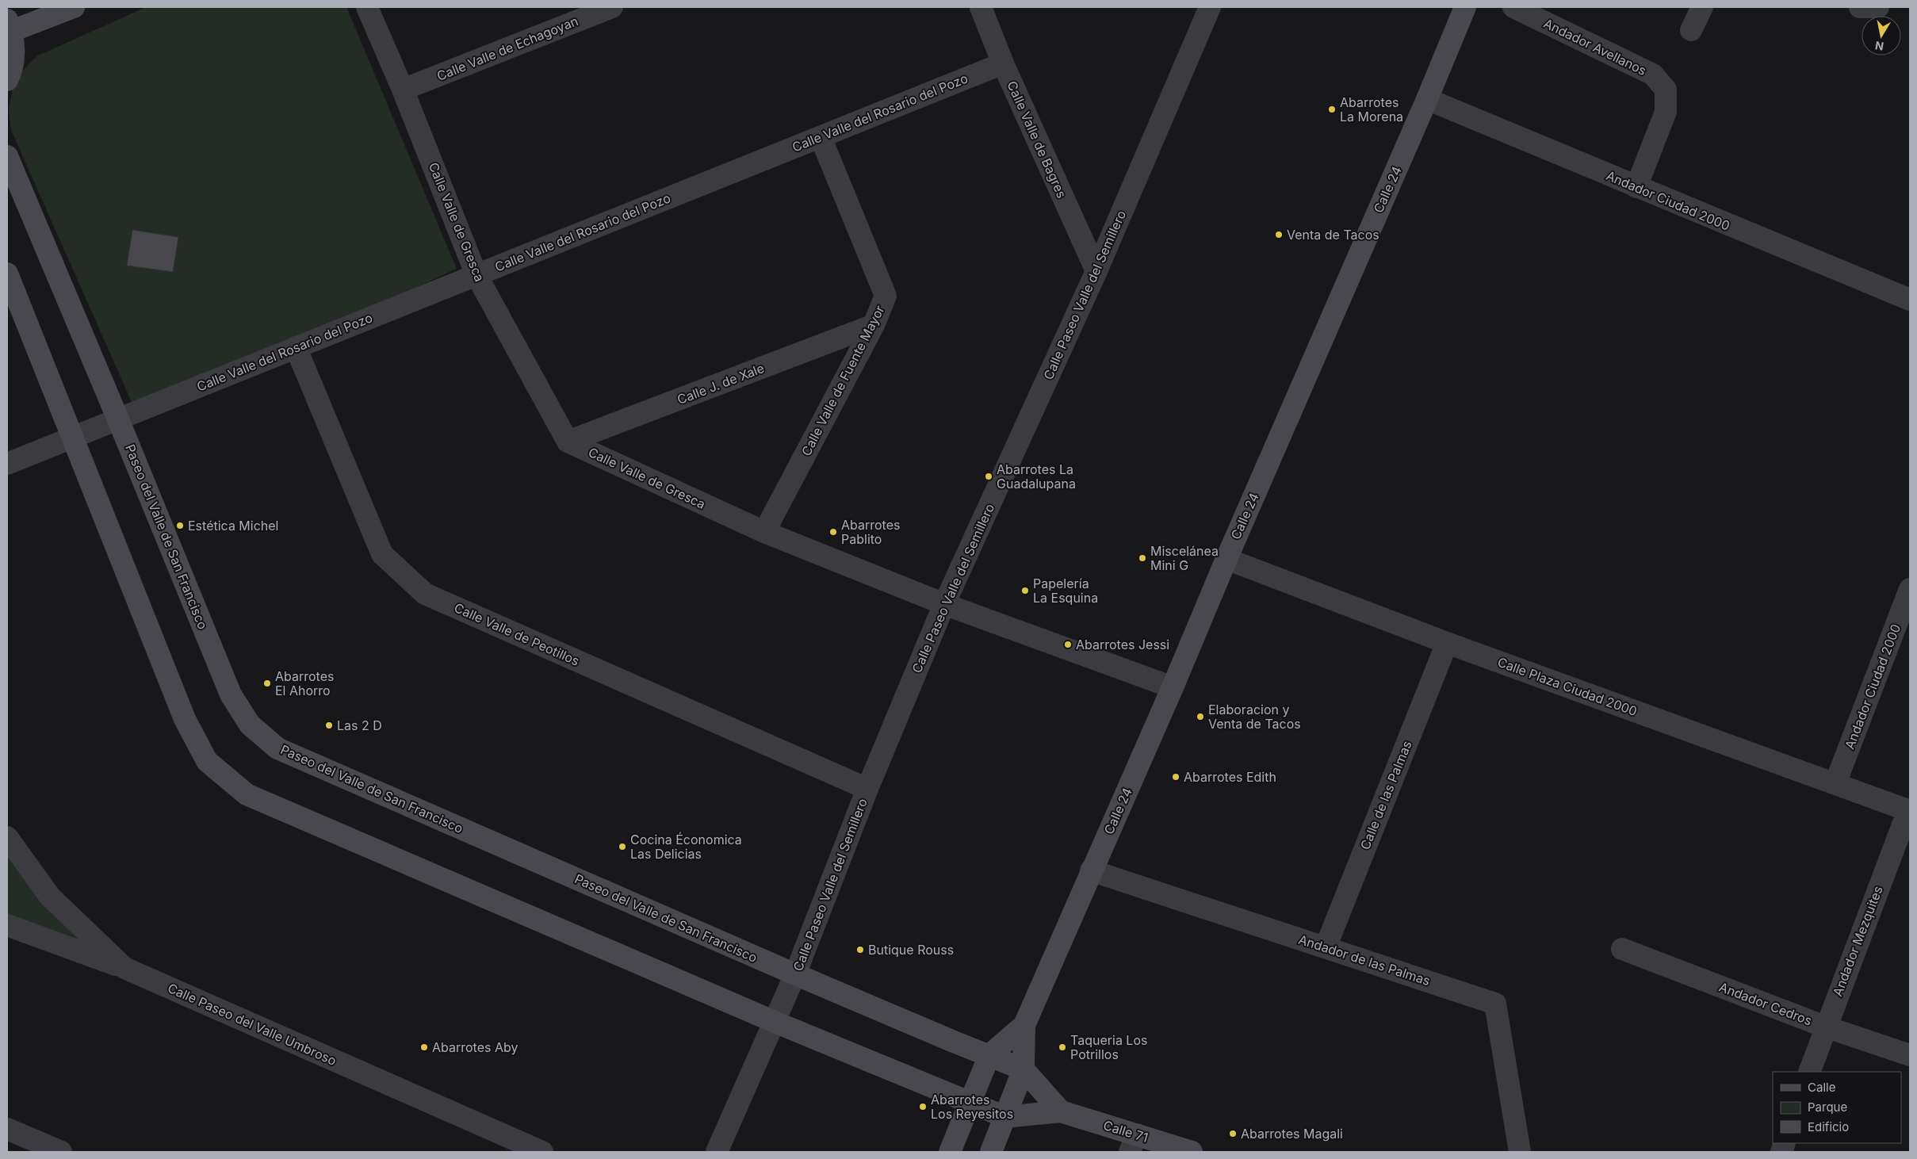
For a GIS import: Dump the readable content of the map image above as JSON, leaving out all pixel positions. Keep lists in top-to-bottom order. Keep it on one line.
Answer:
{"streets":{"street":["Andador Avellanos","Calle Valle de Echagoyan","Calle Valle del Rosario del Pozo","Calle Valle de Bagres","Calle 24","Andador Ciudad 2000","Calle Valle de Gresca","Calle Paseo Valle del Semillero","Calle Valle de Fuente Mayor","Calle J. de Xale","Paseo del Valle de San Francisco","Calle Valle de Peotillos","Calle Plaza Ciudad 2000","Calle de las Palmas","Andador Mezquites","Andador de las Palmas","Andador Cedros","Calle Paseo del Valle Umbroso","Calle 71"]},"crossings":[["Andador Avellanos","Andador Ciudad 2000"],["Calle Valle de Echagoyan","Calle Valle de Gresca"],["Calle Valle del Rosario del Pozo","Calle Valle de Bagres"],["Calle Valle del Rosario del Pozo","Calle Valle de Gresca"],["Calle Valle del Rosario del Pozo","Calle Valle de Fuente Mayor"],["Calle Valle del Rosario del Pozo","Paseo del Valle de San Francisco"],["Calle Valle del Rosario del Pozo","Calle Valle de Peotillos"],["Calle Valle de Bagres","Calle Paseo Valle del Semillero"],["Calle 24","Andador Ciudad 2000"],["Calle 24","Calle Valle de Gresca"],["Calle 24","Paseo del Valle de San Francisco"],["Calle 24","Calle Plaza Ciudad 2000"],["Calle 24","Andador de las Palmas"],["Calle 24","Calle 71"],["Andador Ciudad 2000","Calle Plaza Ciudad 2000"],["Calle Valle de Gresca","Calle Paseo Valle del Semillero"],["Calle Valle de Gresca","Calle Valle de Fuente Mayor"],["Calle Valle de Gresca","Calle J. de Xale"],["Calle Paseo Valle del Semillero","Paseo del Valle de San Francisco"],["Calle Paseo Valle del Semillero","Calle Valle de Peotillos"],["Calle Valle de Fuente Mayor","Calle J. de Xale"],["Calle Plaza Ciudad 2000","Calle de las Palmas"],["Calle Plaza Ciudad 2000","Andador Mezquites"],["Calle de las Palmas","Andador de las Palmas"],["Andador Mezquites","Andador Cedros"]],"places":["Abarrotes La Morena","Venta de Tacos","Abarrotes La Guadalupana","Estética Michel","Abarrotes Pablito","Miscelánea Mini G","Papelería La Esquina","Abarrotes Jessi","Abarrotes El Ahorro","Elaboracion y Venta de Tacos","Las 2 D","Abarrotes Edith","Cocina Économica Las Delicias","Butique Rouss","Abarrotes Aby","Taqueria Los Potrillos","Abarrotes Los Reyesitos","Abarrotes Magali"],"legend":["Calle","Parque","Edificio"],"north":"bottom"}
